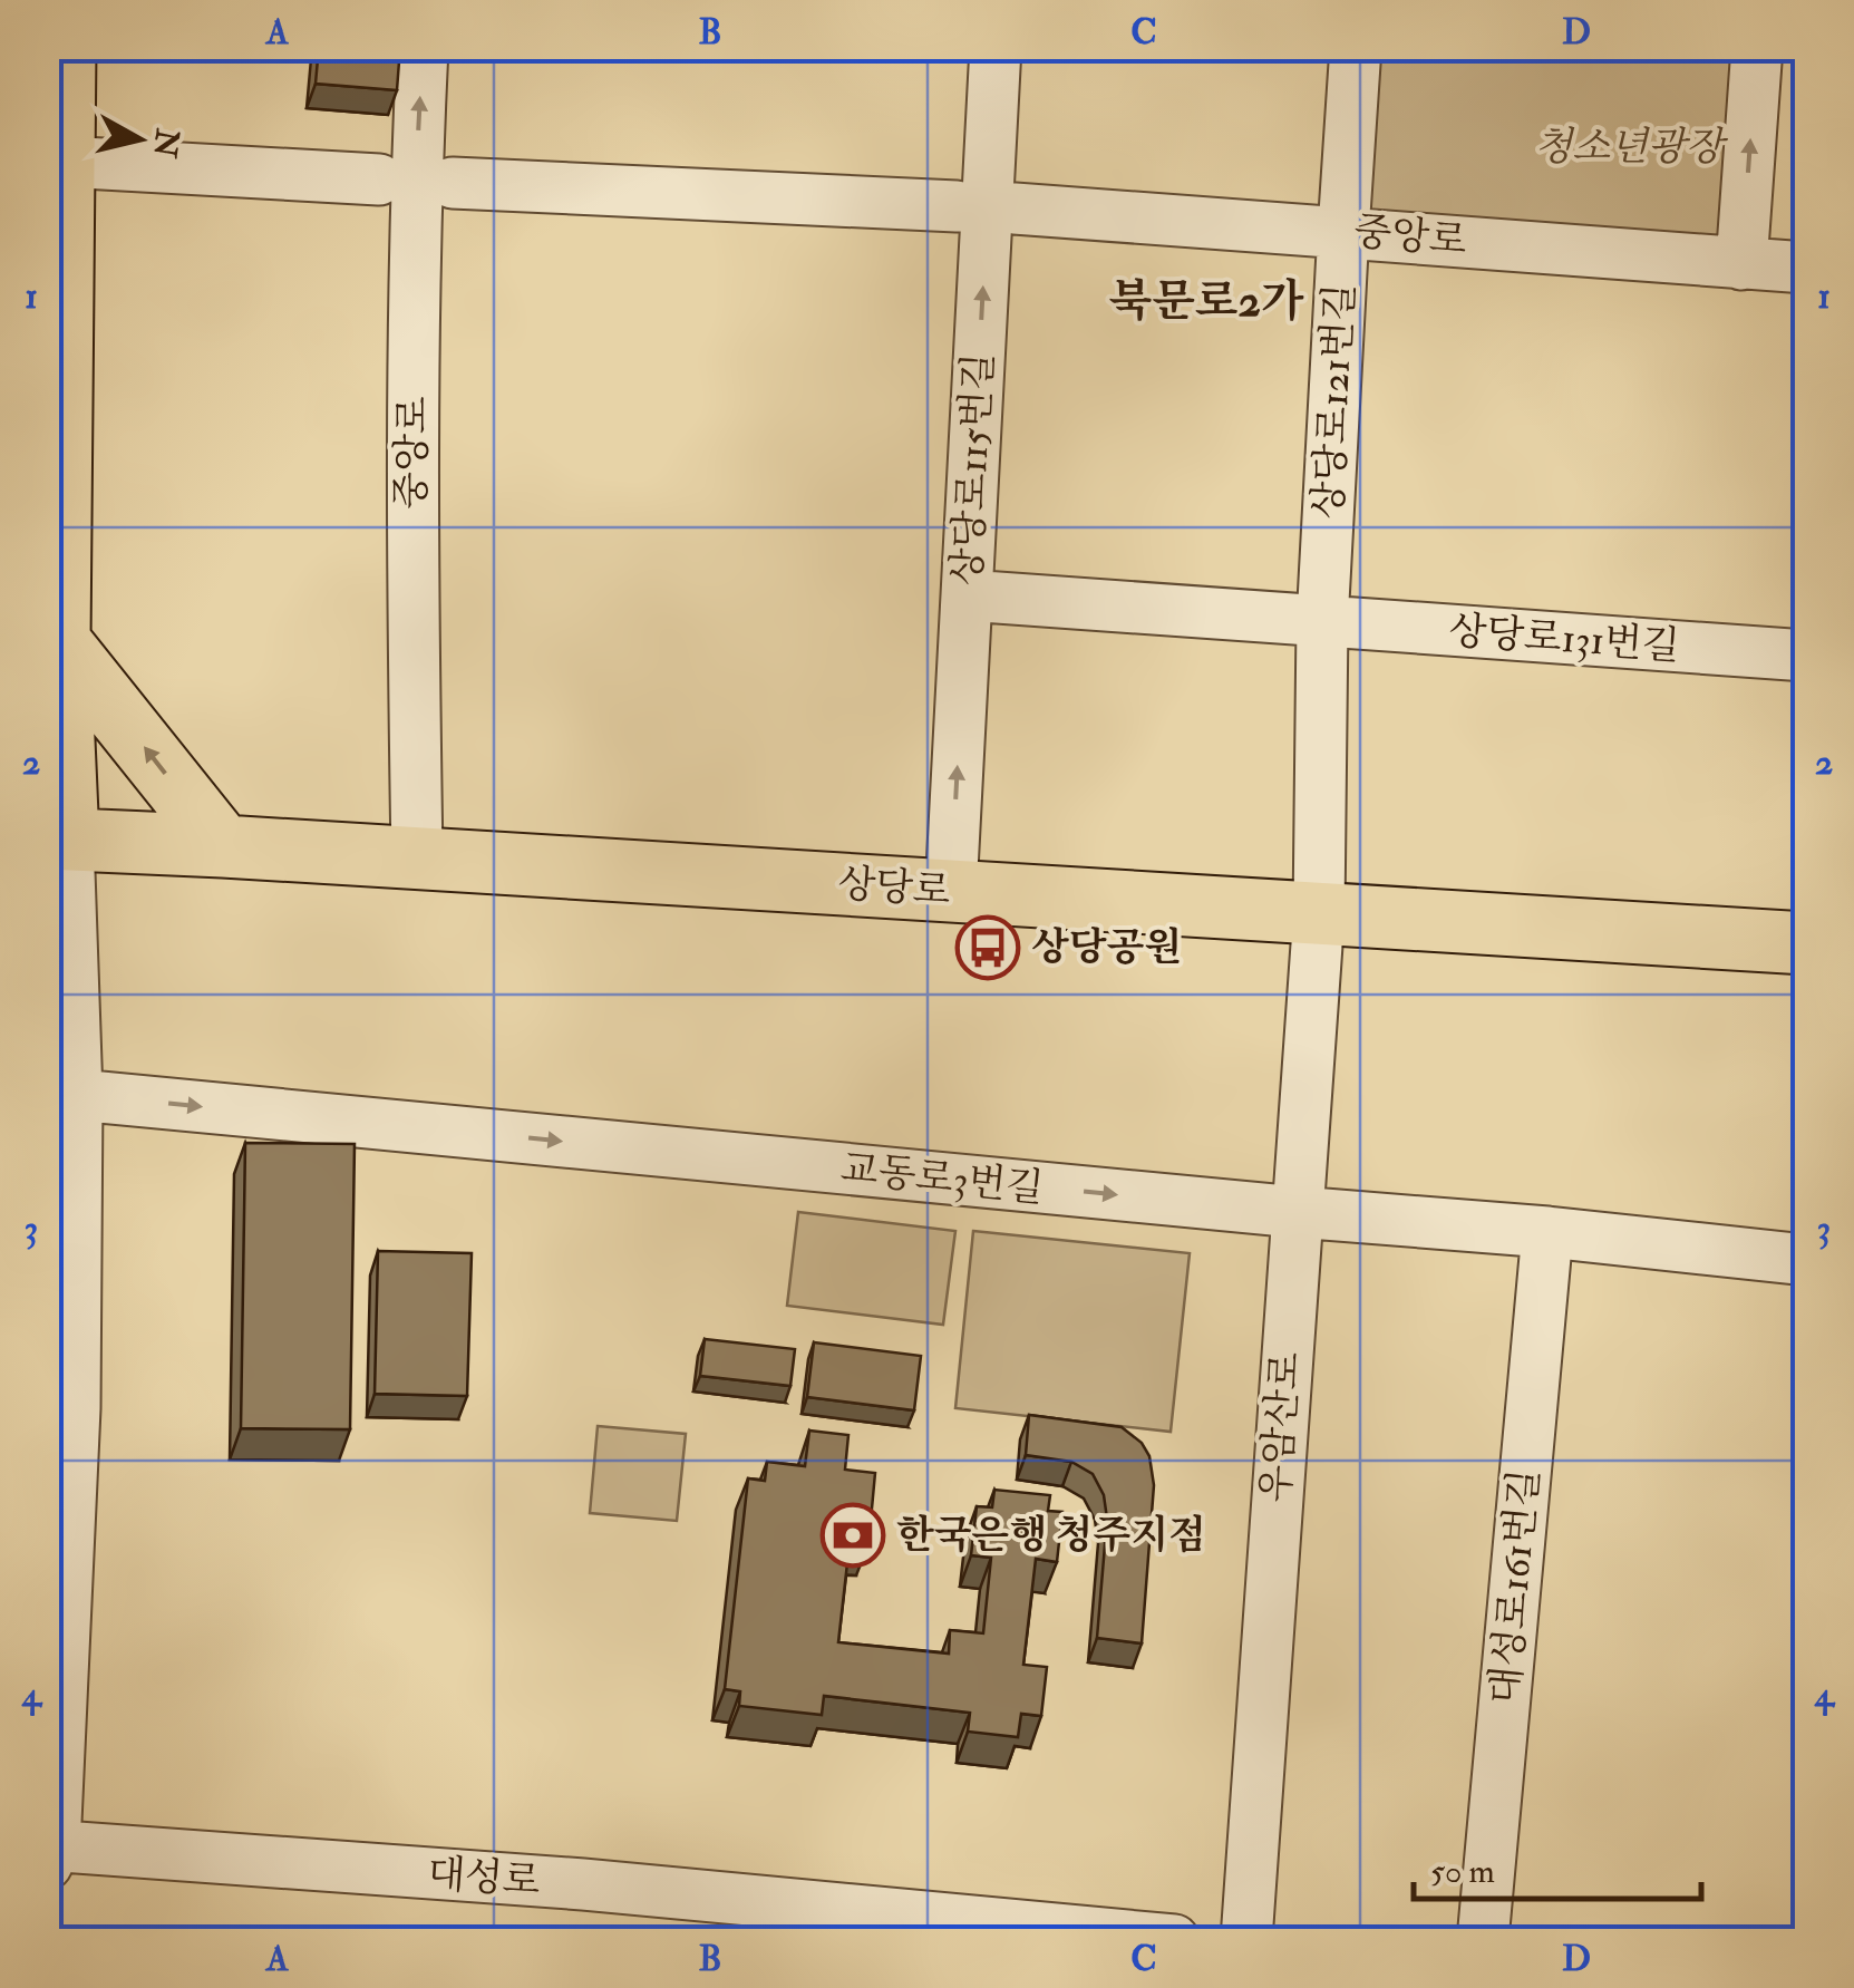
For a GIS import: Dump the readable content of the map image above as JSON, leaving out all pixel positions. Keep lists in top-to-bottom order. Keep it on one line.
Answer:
{"streets":{"main road":["상당로"],"street":["중앙로","상당로121번길","상당로115번길","상당로131번길","교동로3번길","우암산로","대성로161번길","대성로"]},"crossings":[["중앙로","상당로121번길"],["중앙로","상당로"],["상당로121번길","상당로131번길"],["상당로121번길","상당로"],["상당로121번길","우암산로"],["상당로115번길","상당로"],["상당로","우암산로"],["교동로3번길","우암산로"],["교동로3번길","대성로161번길"]],"one_way":["상당로115번길","교동로3번길"],"districts":["북문로2가"],"parks":["청소년광장"],"places":{"bus stop":["상당공원"],"bank":["한국은행 청주지점"]},"scale_bar":"50 m","north":"right","grid":{"columns":["A","B","C","D"],"rows":["1","2","3","4"]}}
